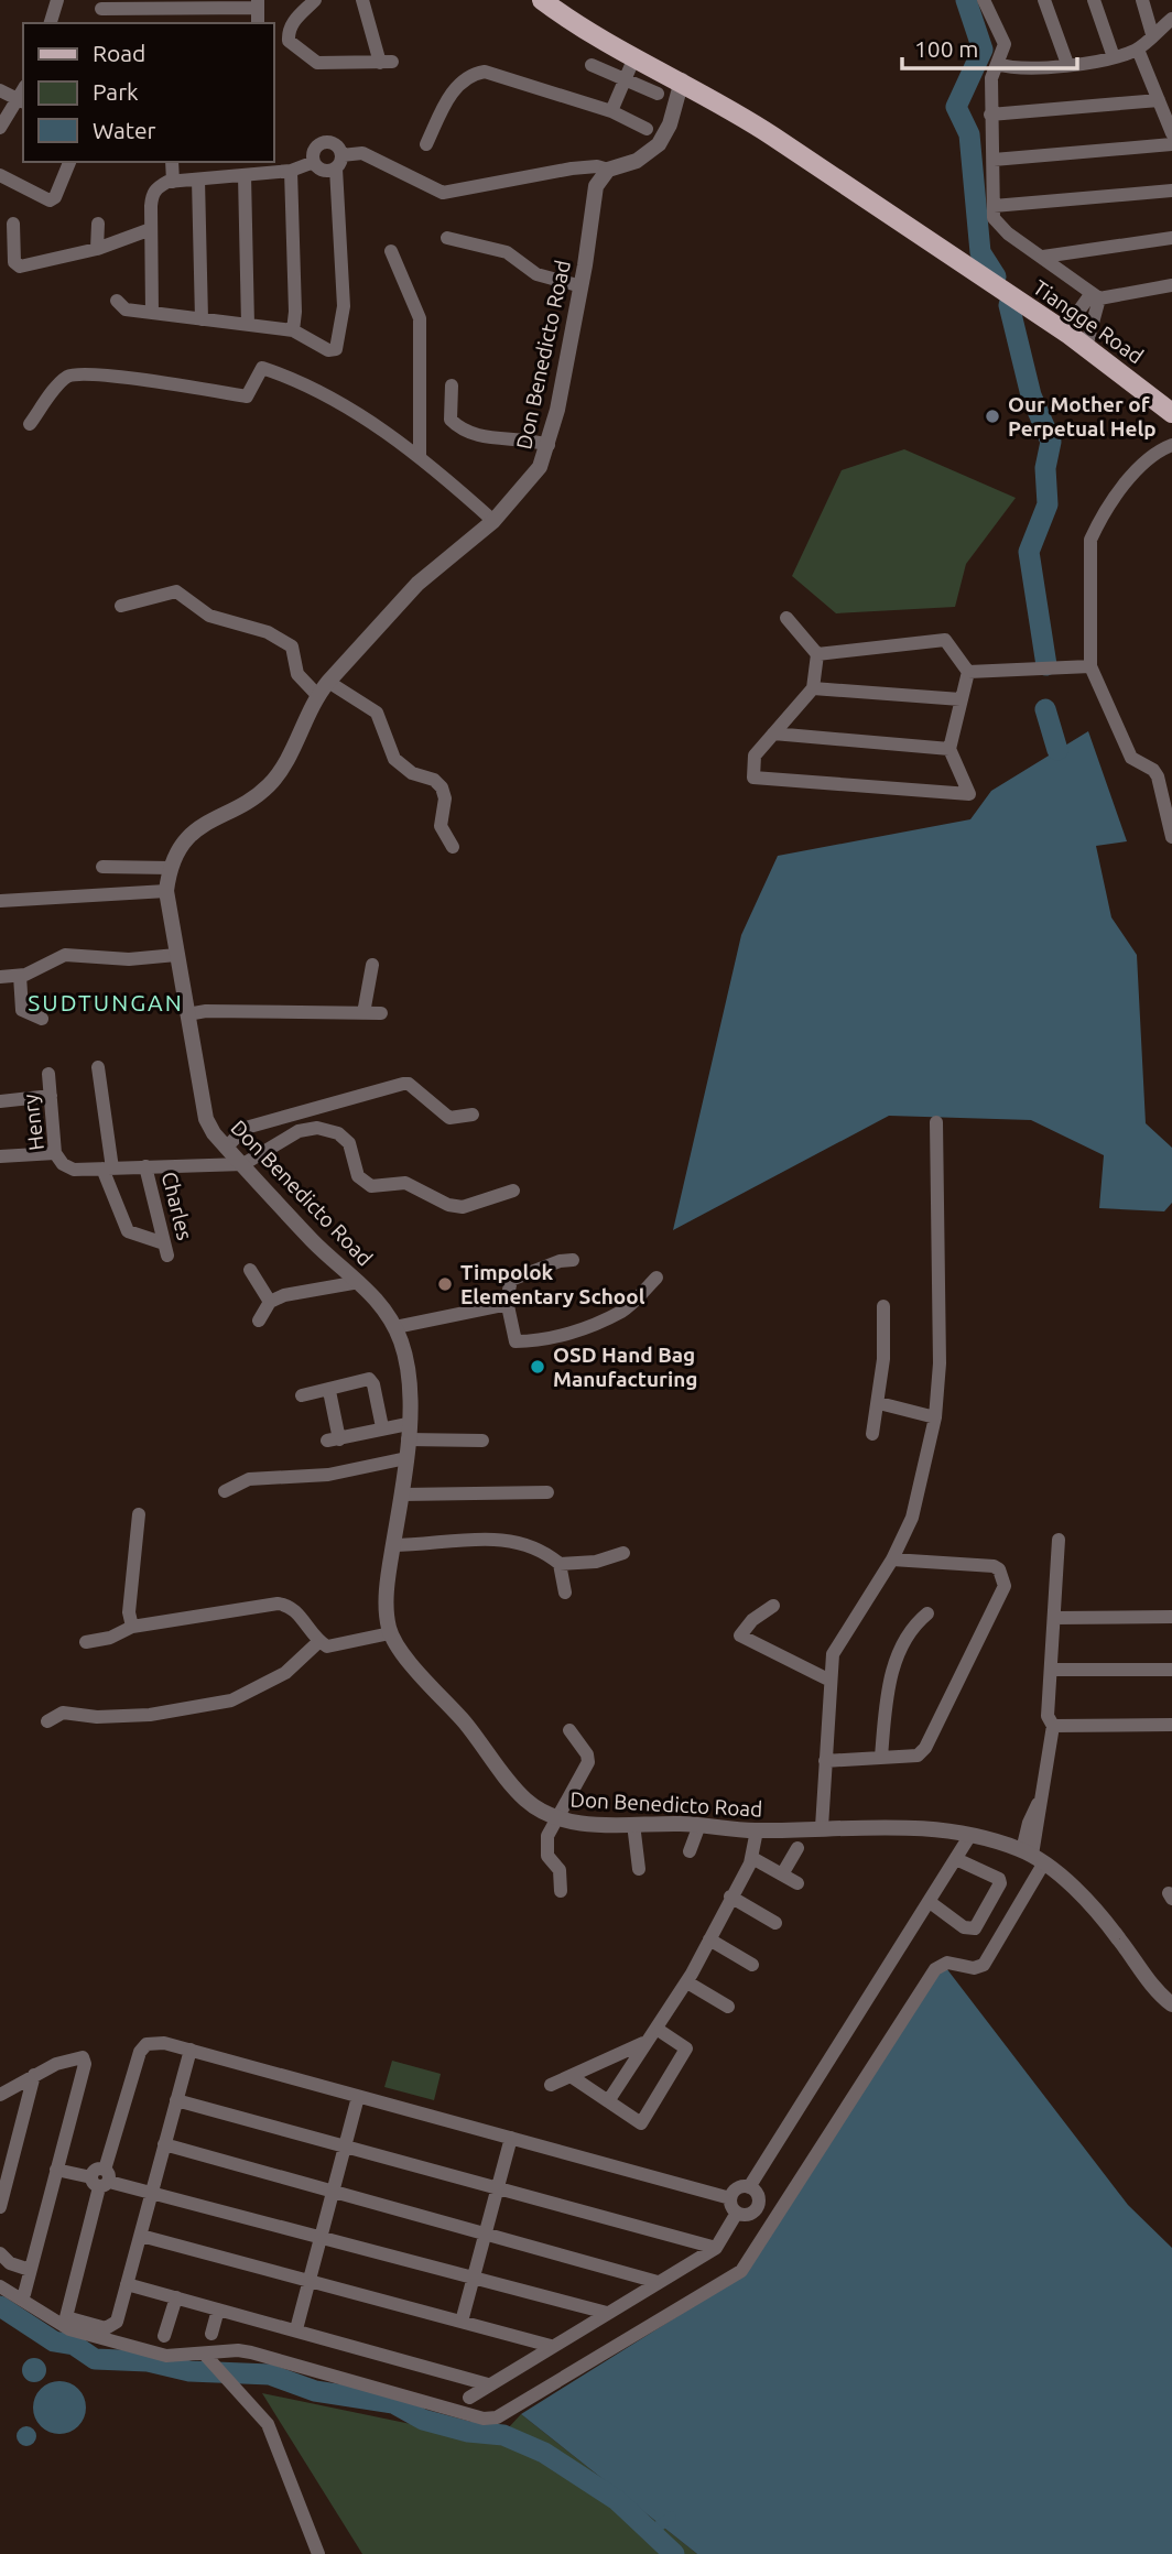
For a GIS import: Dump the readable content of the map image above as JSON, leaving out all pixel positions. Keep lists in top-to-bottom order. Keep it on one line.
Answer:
{"streets":{"main road":["Tiangge Road"],"street":["Don Benedicto Road","Henry","Charles"]},"districts":["SUDTUNGAN"],"places":["Our Mother of Perpetual Help","Timpolok Elementary School","OSD Hand Bag Manufacturing"],"legend":["Road","Park","Water"],"scale_bar":"100 m"}
